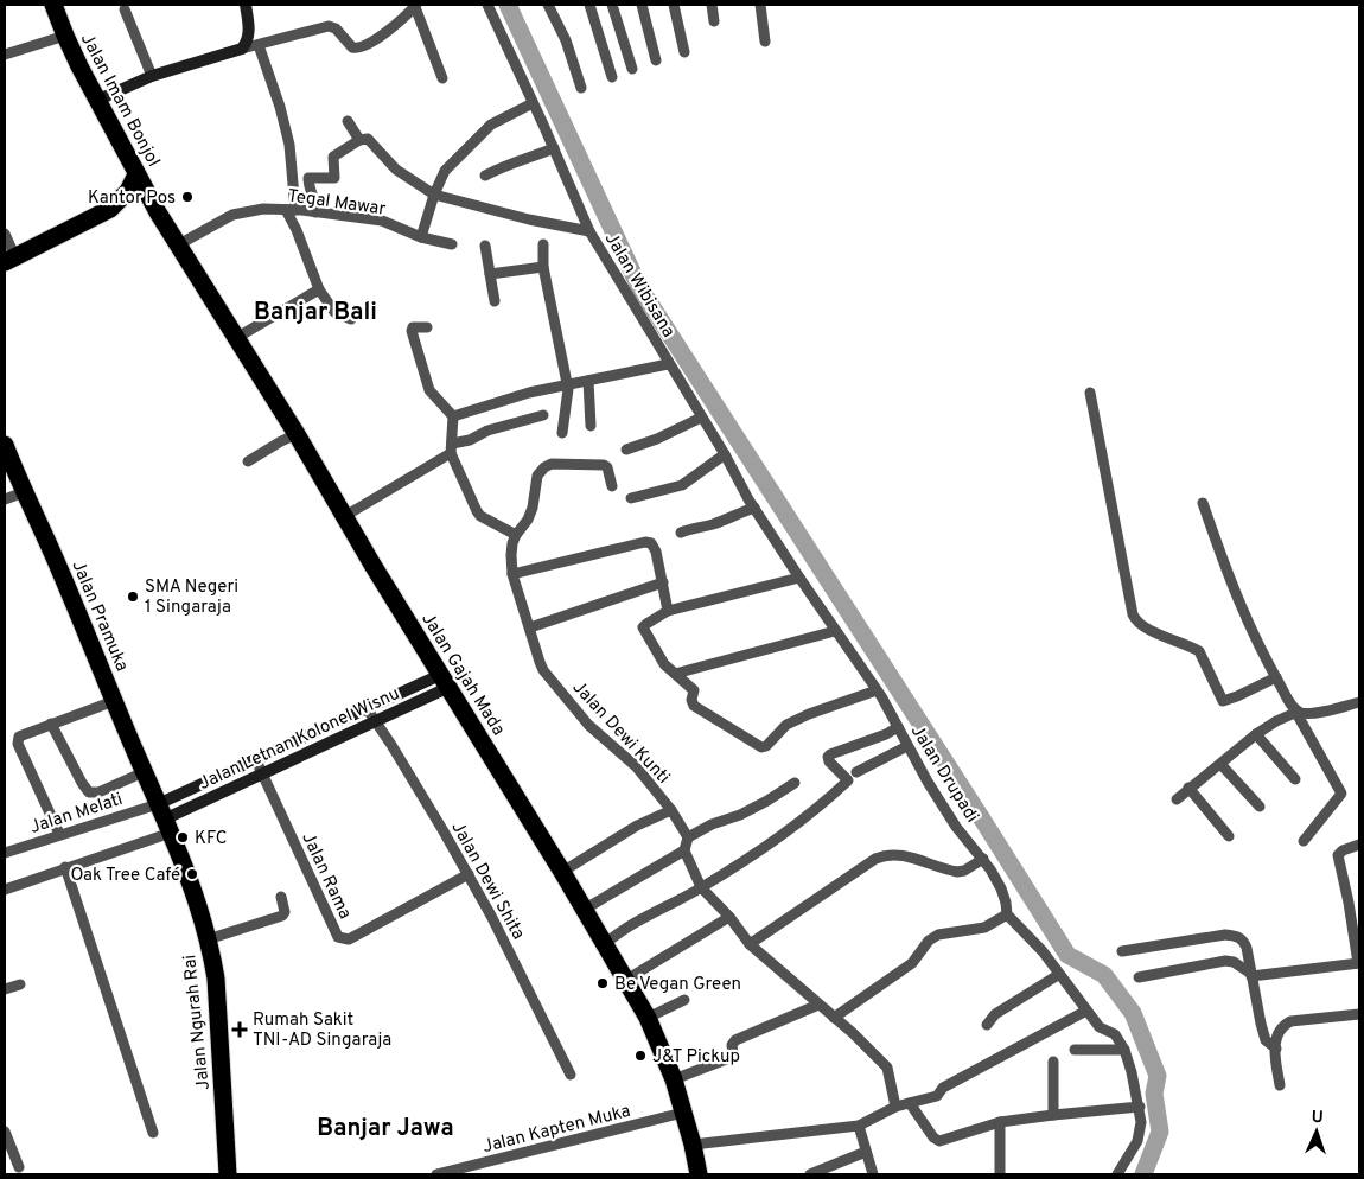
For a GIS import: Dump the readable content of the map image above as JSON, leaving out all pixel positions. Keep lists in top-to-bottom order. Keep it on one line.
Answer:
{"streets":{"highway":["Jalan Imam Bonjol","Jalan Pramuka","Jalan Gajah Mada","Jalan Ngurah Rai"],"street":["Tegal Mawar","Jalan Wibisana","Jalan Dewi Kunti","Jalan Letnan Kolonel Wisnu","Jalan Drupadi","Jalan Melati","Jalan Rama","Jalan Dewi Shita","Jalan Kapten Muka"]},"crossings":[["Jalan Imam Bonjol","Jalan Gajah Mada"],["Tegal Mawar","Jalan Gajah Mada"],["Jalan Wibisana","Jalan Drupadi"],["Jalan Pramuka","Jalan Letnan Kolonel Wisnu"],["Jalan Pramuka","Jalan Melati"],["Jalan Pramuka","Jalan Ngurah Rai"],["Jalan Gajah Mada","Jalan Letnan Kolonel Wisnu"],["Jalan Gajah Mada","Jalan Kapten Muka"],["Jalan Letnan Kolonel Wisnu","Jalan Melati"],["Jalan Letnan Kolonel Wisnu","Jalan Rama"],["Jalan Letnan Kolonel Wisnu","Jalan Dewi Shita"],["Jalan Letnan Kolonel Wisnu","Jalan Ngurah Rai"],["Jalan Melati","Jalan Ngurah Rai"],["Jalan Rama","Jalan Dewi Shita"]],"districts":["Banjar Bali","Banjar Jawa"],"places":{"other":["Kantor Pos","SMA Negeri 1 Singaraja","KFC","Oak Tree Café","Be Vegan Green","J&T Pickup"],"health":["Rumah Sakit TNI-AD Singaraja"]},"north":"top"}
